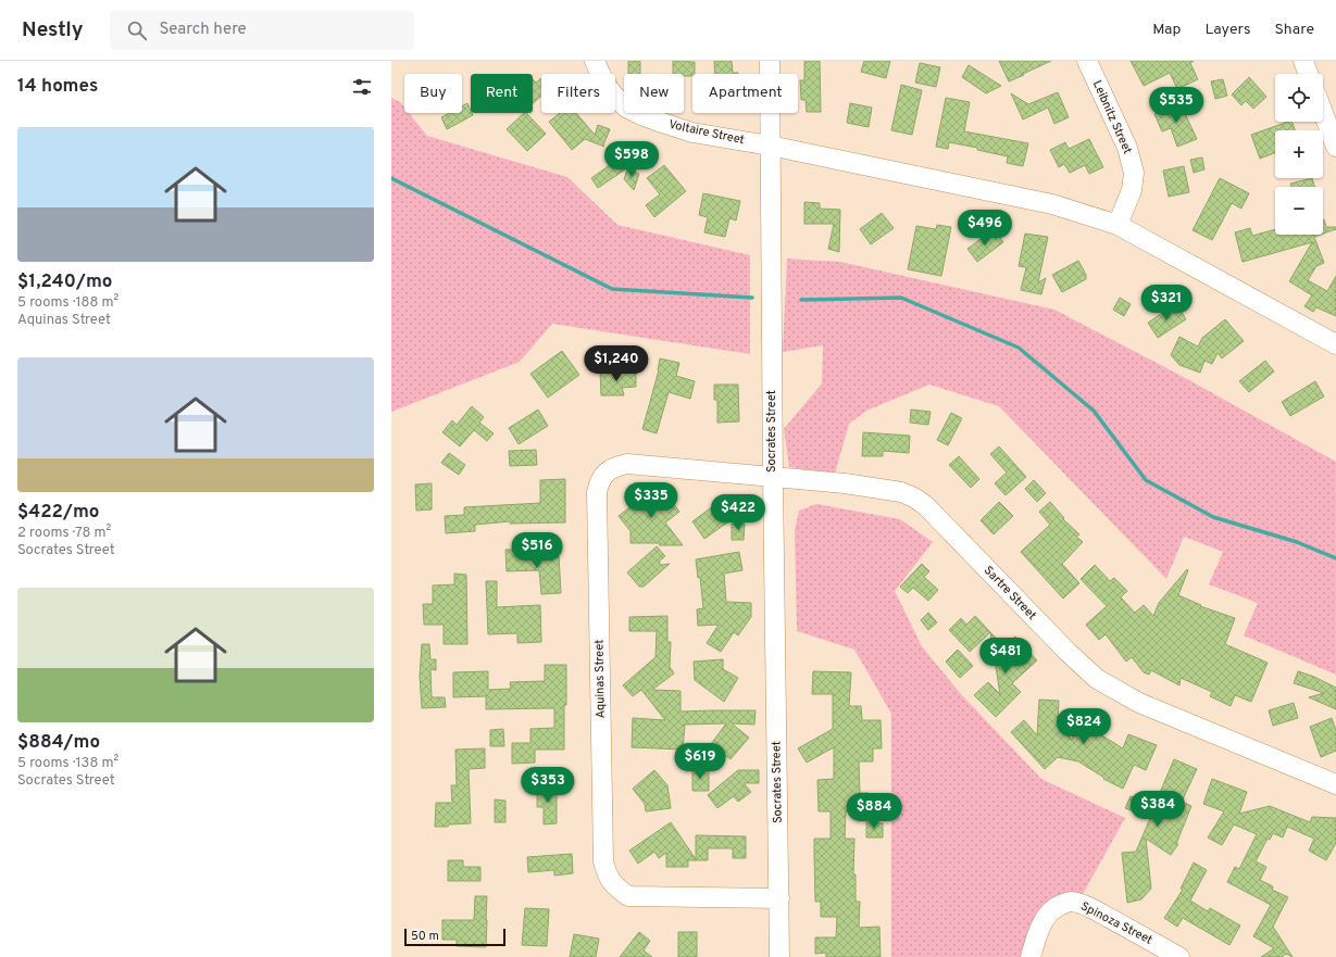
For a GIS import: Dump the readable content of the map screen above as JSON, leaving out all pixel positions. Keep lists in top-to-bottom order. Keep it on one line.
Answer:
{"streets":{"street":["Leibnitz Street","Voltaire Street","Socrates Street","Sartre Street","Aquinas Street","Spinoza Street"]},"crossings":[["Leibnitz Street","Voltaire Street"],["Voltaire Street","Socrates Street"],["Socrates Street","Sartre Street"],["Socrates Street","Aquinas Street"],["Sartre Street","Aquinas Street"]],"scale_bar":"50 m","page":{"header":"Nestly","search":"Search here","nav":["Map","Layers","Share"],"heading":"14 homes","map_buttons":["+","−"],"chip":["Buy","Rent","Filters","New","Apartment"],"price":["$535","$598","$496","$321","$1,240","$335","$422","$516","$481","$824","$619","$353","$384","$884"],"list":[{"name":"$1,240/mo","note":"5 rooms · 188 m² · Aquinas Street"},{"name":"$422/mo","note":"2 rooms · 78 m² · Socrates Street"},{"name":"$884/mo","note":"5 rooms · 138 m² · Socrates Street"}],"scale":"50 m"}}
